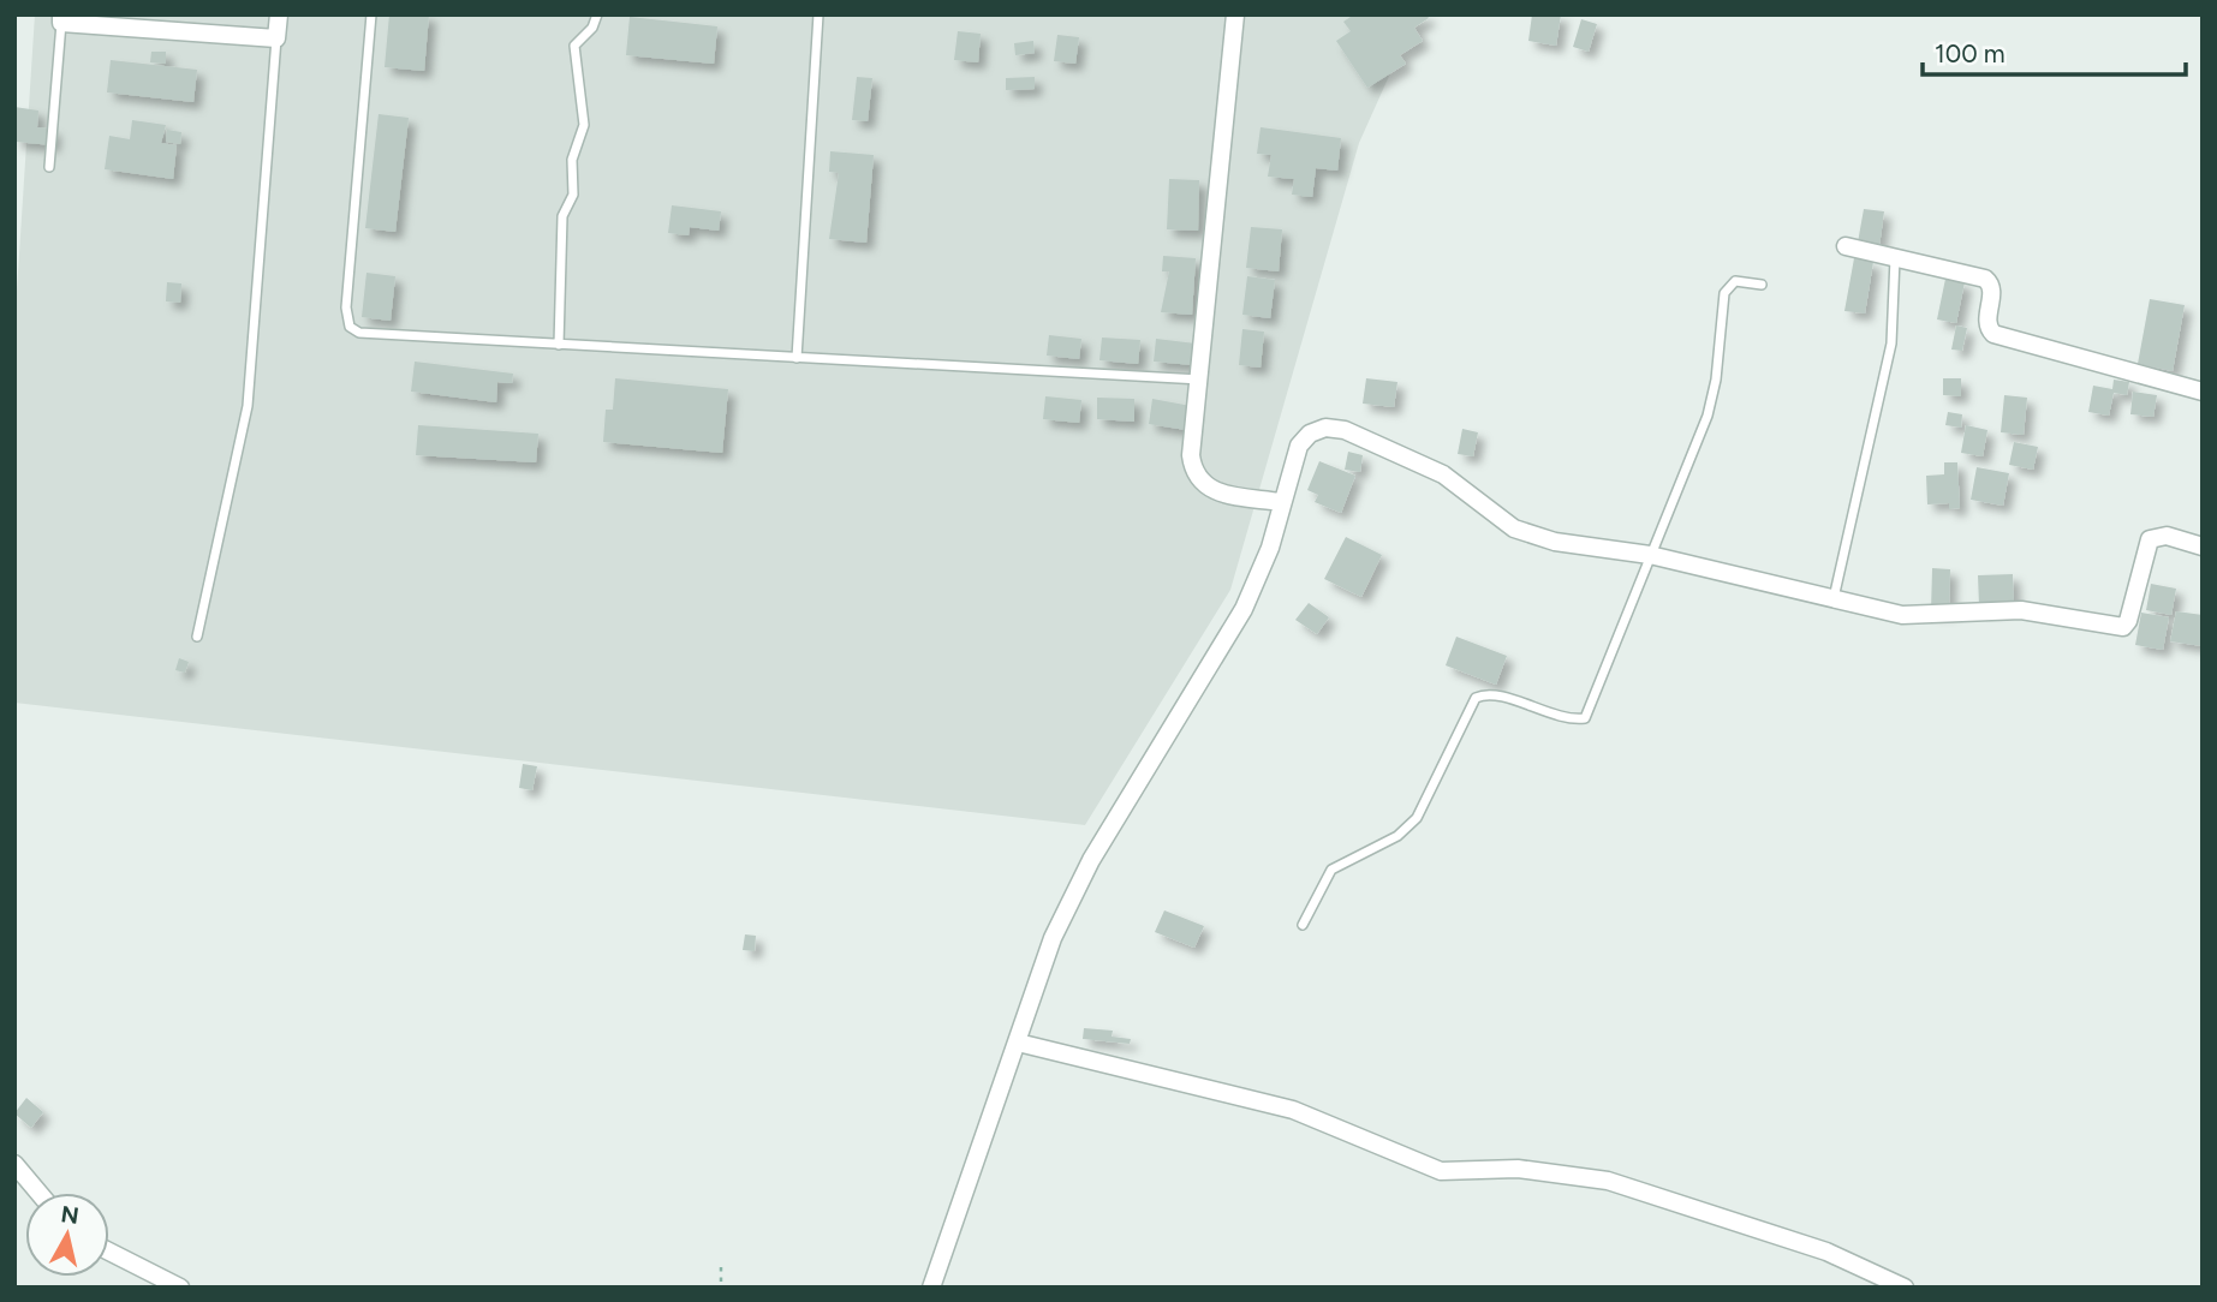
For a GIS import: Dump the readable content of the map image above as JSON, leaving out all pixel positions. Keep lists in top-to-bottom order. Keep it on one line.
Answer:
{"scale_bar":"100 m","north":"top"}
